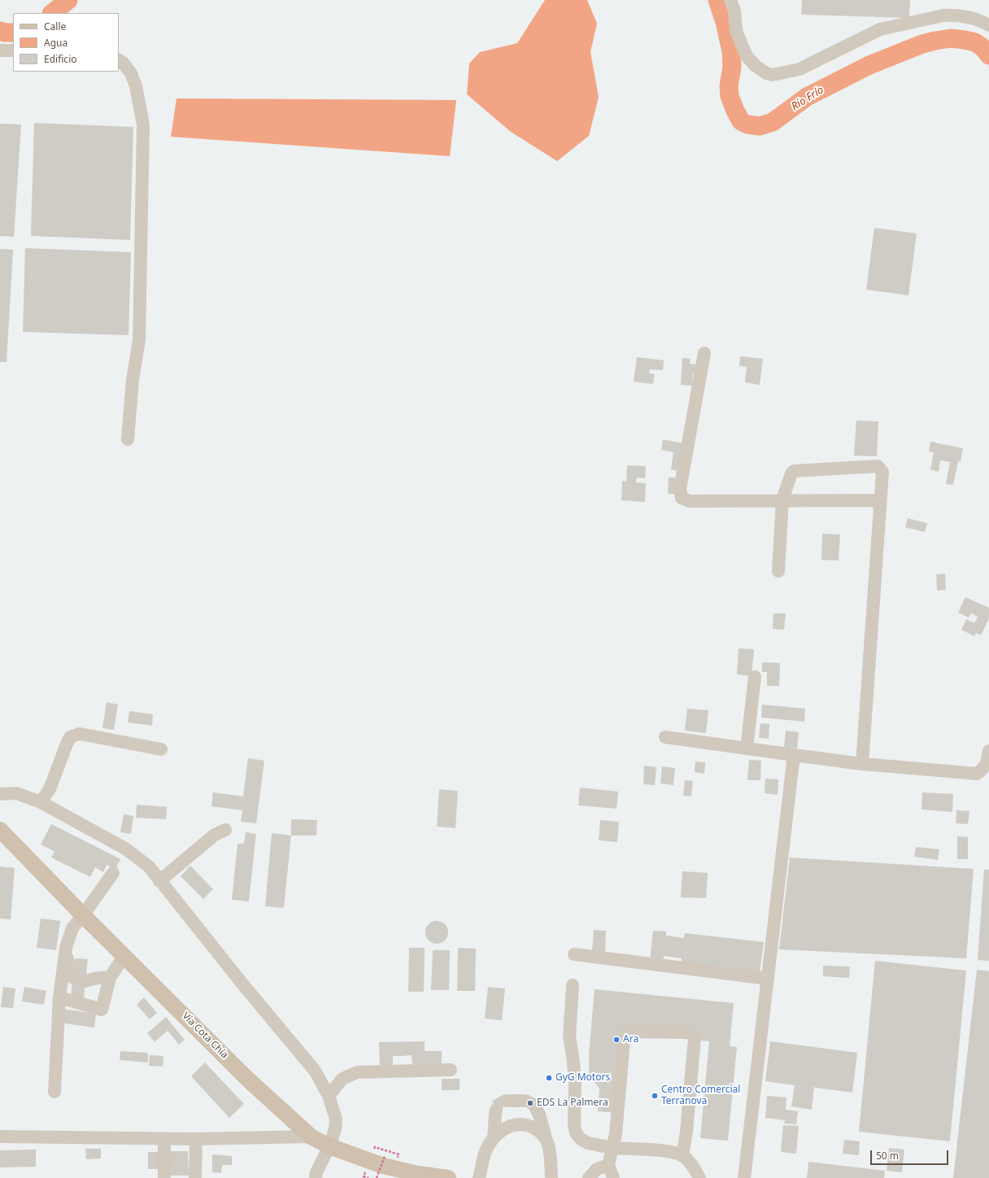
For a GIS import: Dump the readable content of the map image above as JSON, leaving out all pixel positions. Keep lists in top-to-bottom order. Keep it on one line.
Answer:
{"streets":{"main road":["Vía Cota Chía"]},"water":["Río Frío"],"places":["Ara","GyG Motors","Centro Comercial Terranova","EDS La Palmera"],"legend":["Calle","Agua","Edificio"],"scale_bar":"50 m"}
